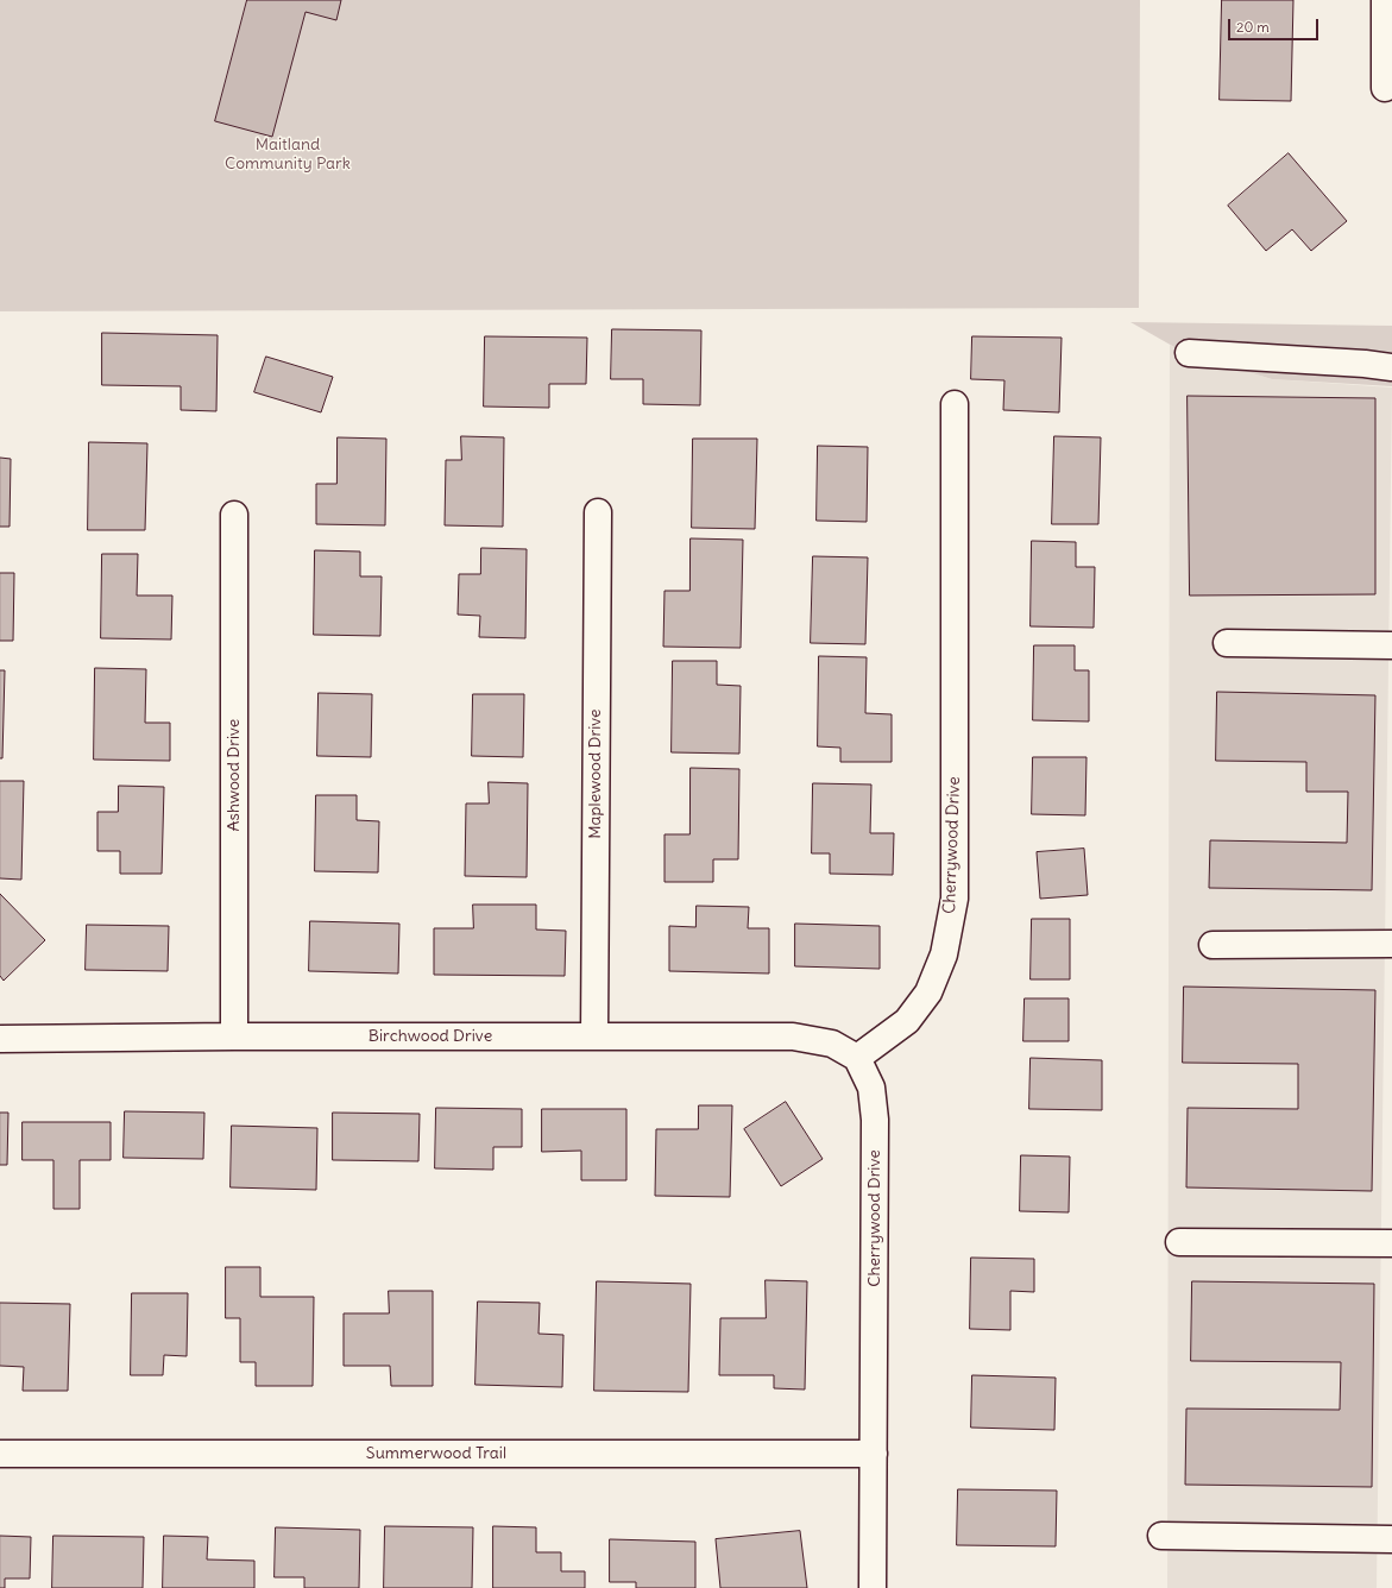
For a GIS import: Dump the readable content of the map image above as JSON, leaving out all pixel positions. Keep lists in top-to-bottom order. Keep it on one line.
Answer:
{"streets":{"street":["Maplewood Drive","Ashwood Drive","Cherrywood Drive","Birchwood Drive","Summerwood Trail"]},"crossings":[["Maplewood Drive","Birchwood Drive"],["Ashwood Drive","Birchwood Drive"],["Cherrywood Drive","Birchwood Drive"],["Cherrywood Drive","Summerwood Trail"]],"parks":["Maitland Community Park"],"scale_bar":"20 m"}
